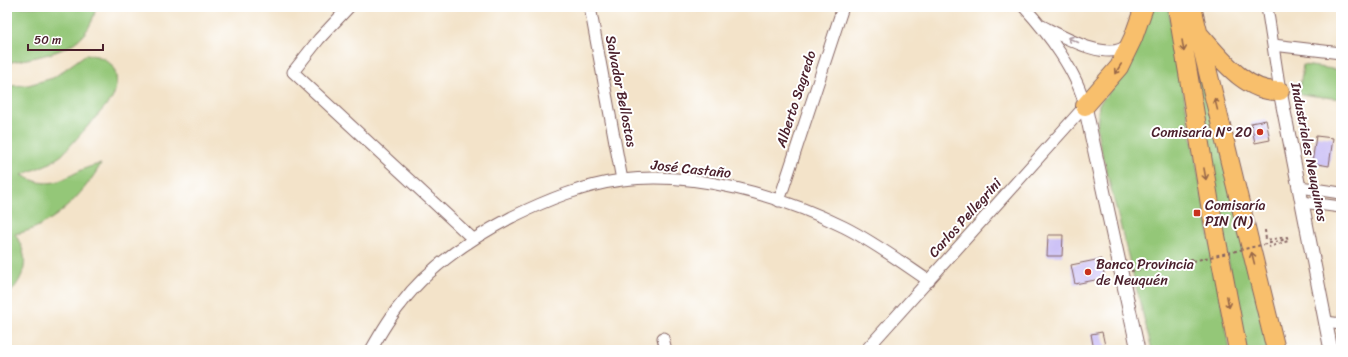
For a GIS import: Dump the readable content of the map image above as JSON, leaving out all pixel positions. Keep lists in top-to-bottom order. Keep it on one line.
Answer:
{"streets":{"street":["Salvador Bellostas","Alberto Sagredo","Industriales Neuquinos","José Castaño","Carlos Pellegrini"]},"crossings":[["Salvador Bellostas","José Castaño"],["Alberto Sagredo","José Castaño"],["José Castaño","Carlos Pellegrini"]],"places":{"other":["Comisaría N° 20","Banco Provincia de Neuquén"],"transit":["Comisaría PIN (N)"]},"scale_bar":"50 m"}
